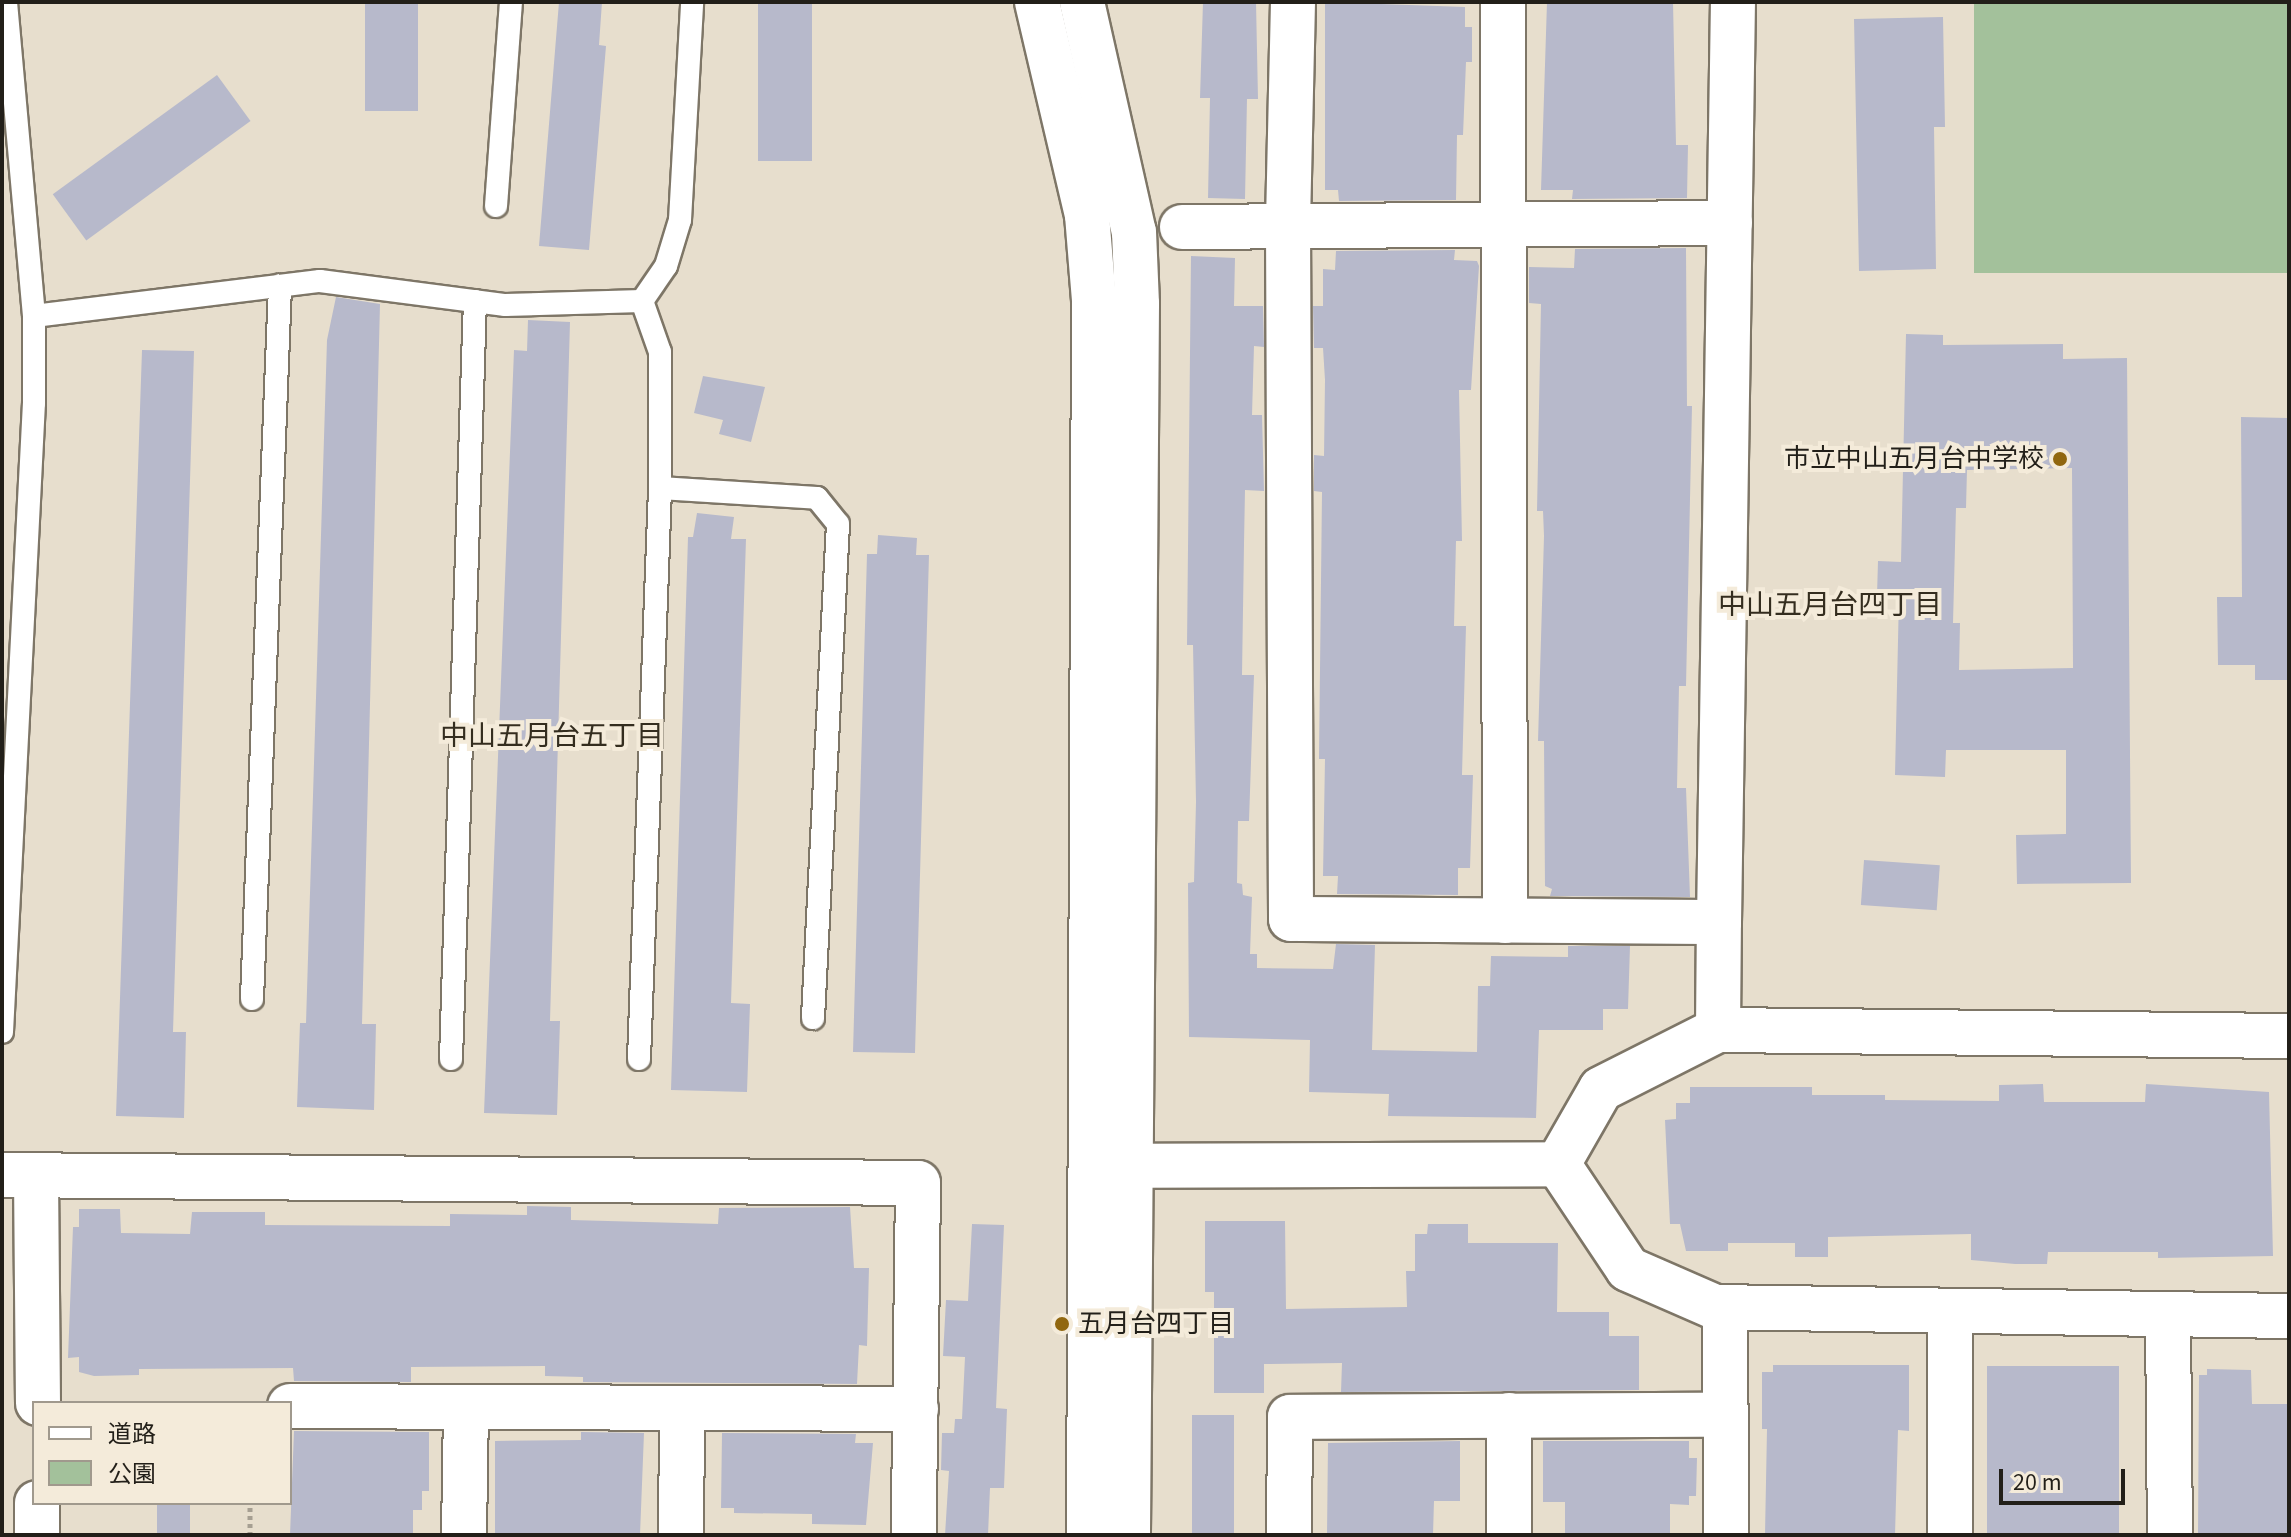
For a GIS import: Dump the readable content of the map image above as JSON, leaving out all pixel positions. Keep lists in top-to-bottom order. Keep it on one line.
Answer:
{"districts":["中山五月台四丁目","中山五月台五丁目"],"places":["市立中山五月台中学校","五月台四丁目"],"legend":["道路","公園"],"scale_bar":"20 m"}
